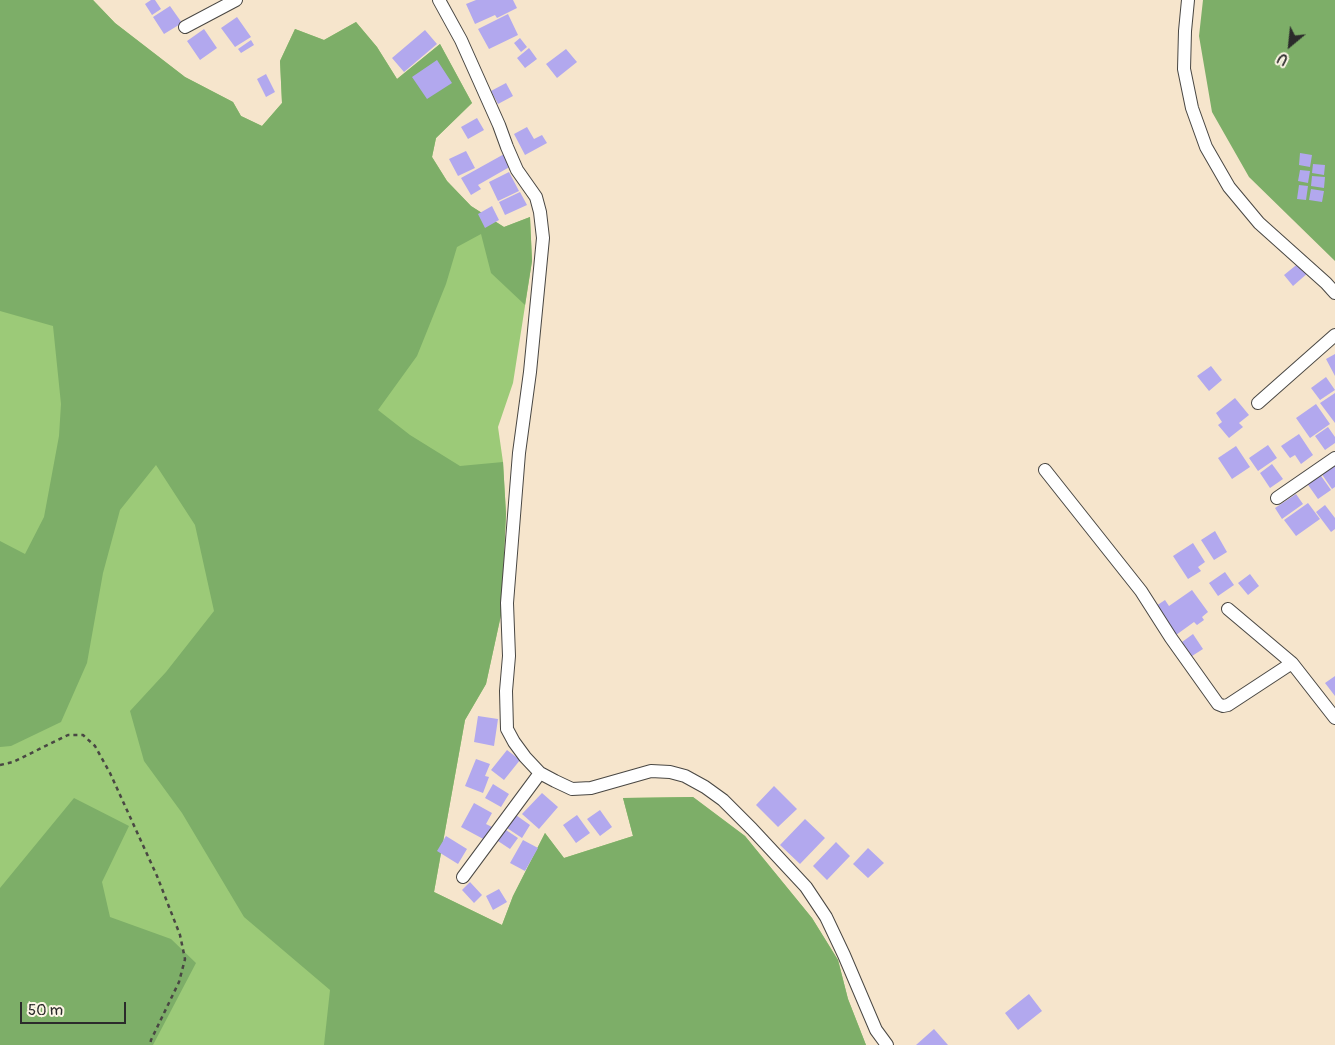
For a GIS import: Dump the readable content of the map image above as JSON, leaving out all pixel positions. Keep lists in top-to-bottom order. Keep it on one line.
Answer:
{"scale_bar":"50 m","north":"bottom left"}
